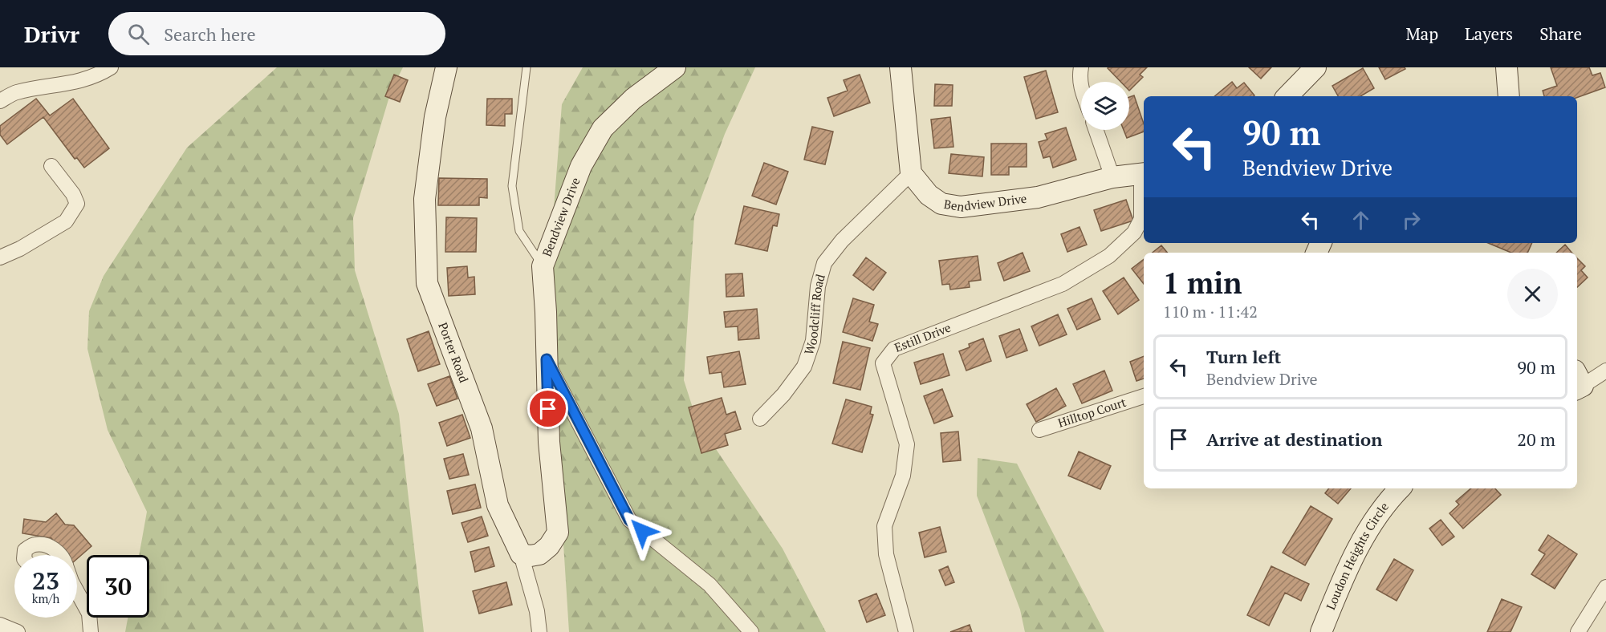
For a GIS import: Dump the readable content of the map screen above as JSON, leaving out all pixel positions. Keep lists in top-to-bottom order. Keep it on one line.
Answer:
{"streets":{"street":["Bendview Drive","Woodcliff Road","Estill Drive","Porter Road","Hilltop Court","Loudon Heights Circle"]},"crossings":[["Bendview Drive","Woodcliff Road"],["Bendview Drive","Estill Drive"],["Bendview Drive","Porter Road"]],"page":{"header":"Drivr","search":"Search here","nav":["Map","Layers","Share"],"turn":["90 m","Bendview Drive"],"heading":["1 min","110 m · 11:42"],"list":[{"name":"Turn left","note":"Bendview Drive","value":"90 m"},{"name":"Arrive at destination","value":"20 m"}],"speed":"23 km/h","limit":"30"}}
